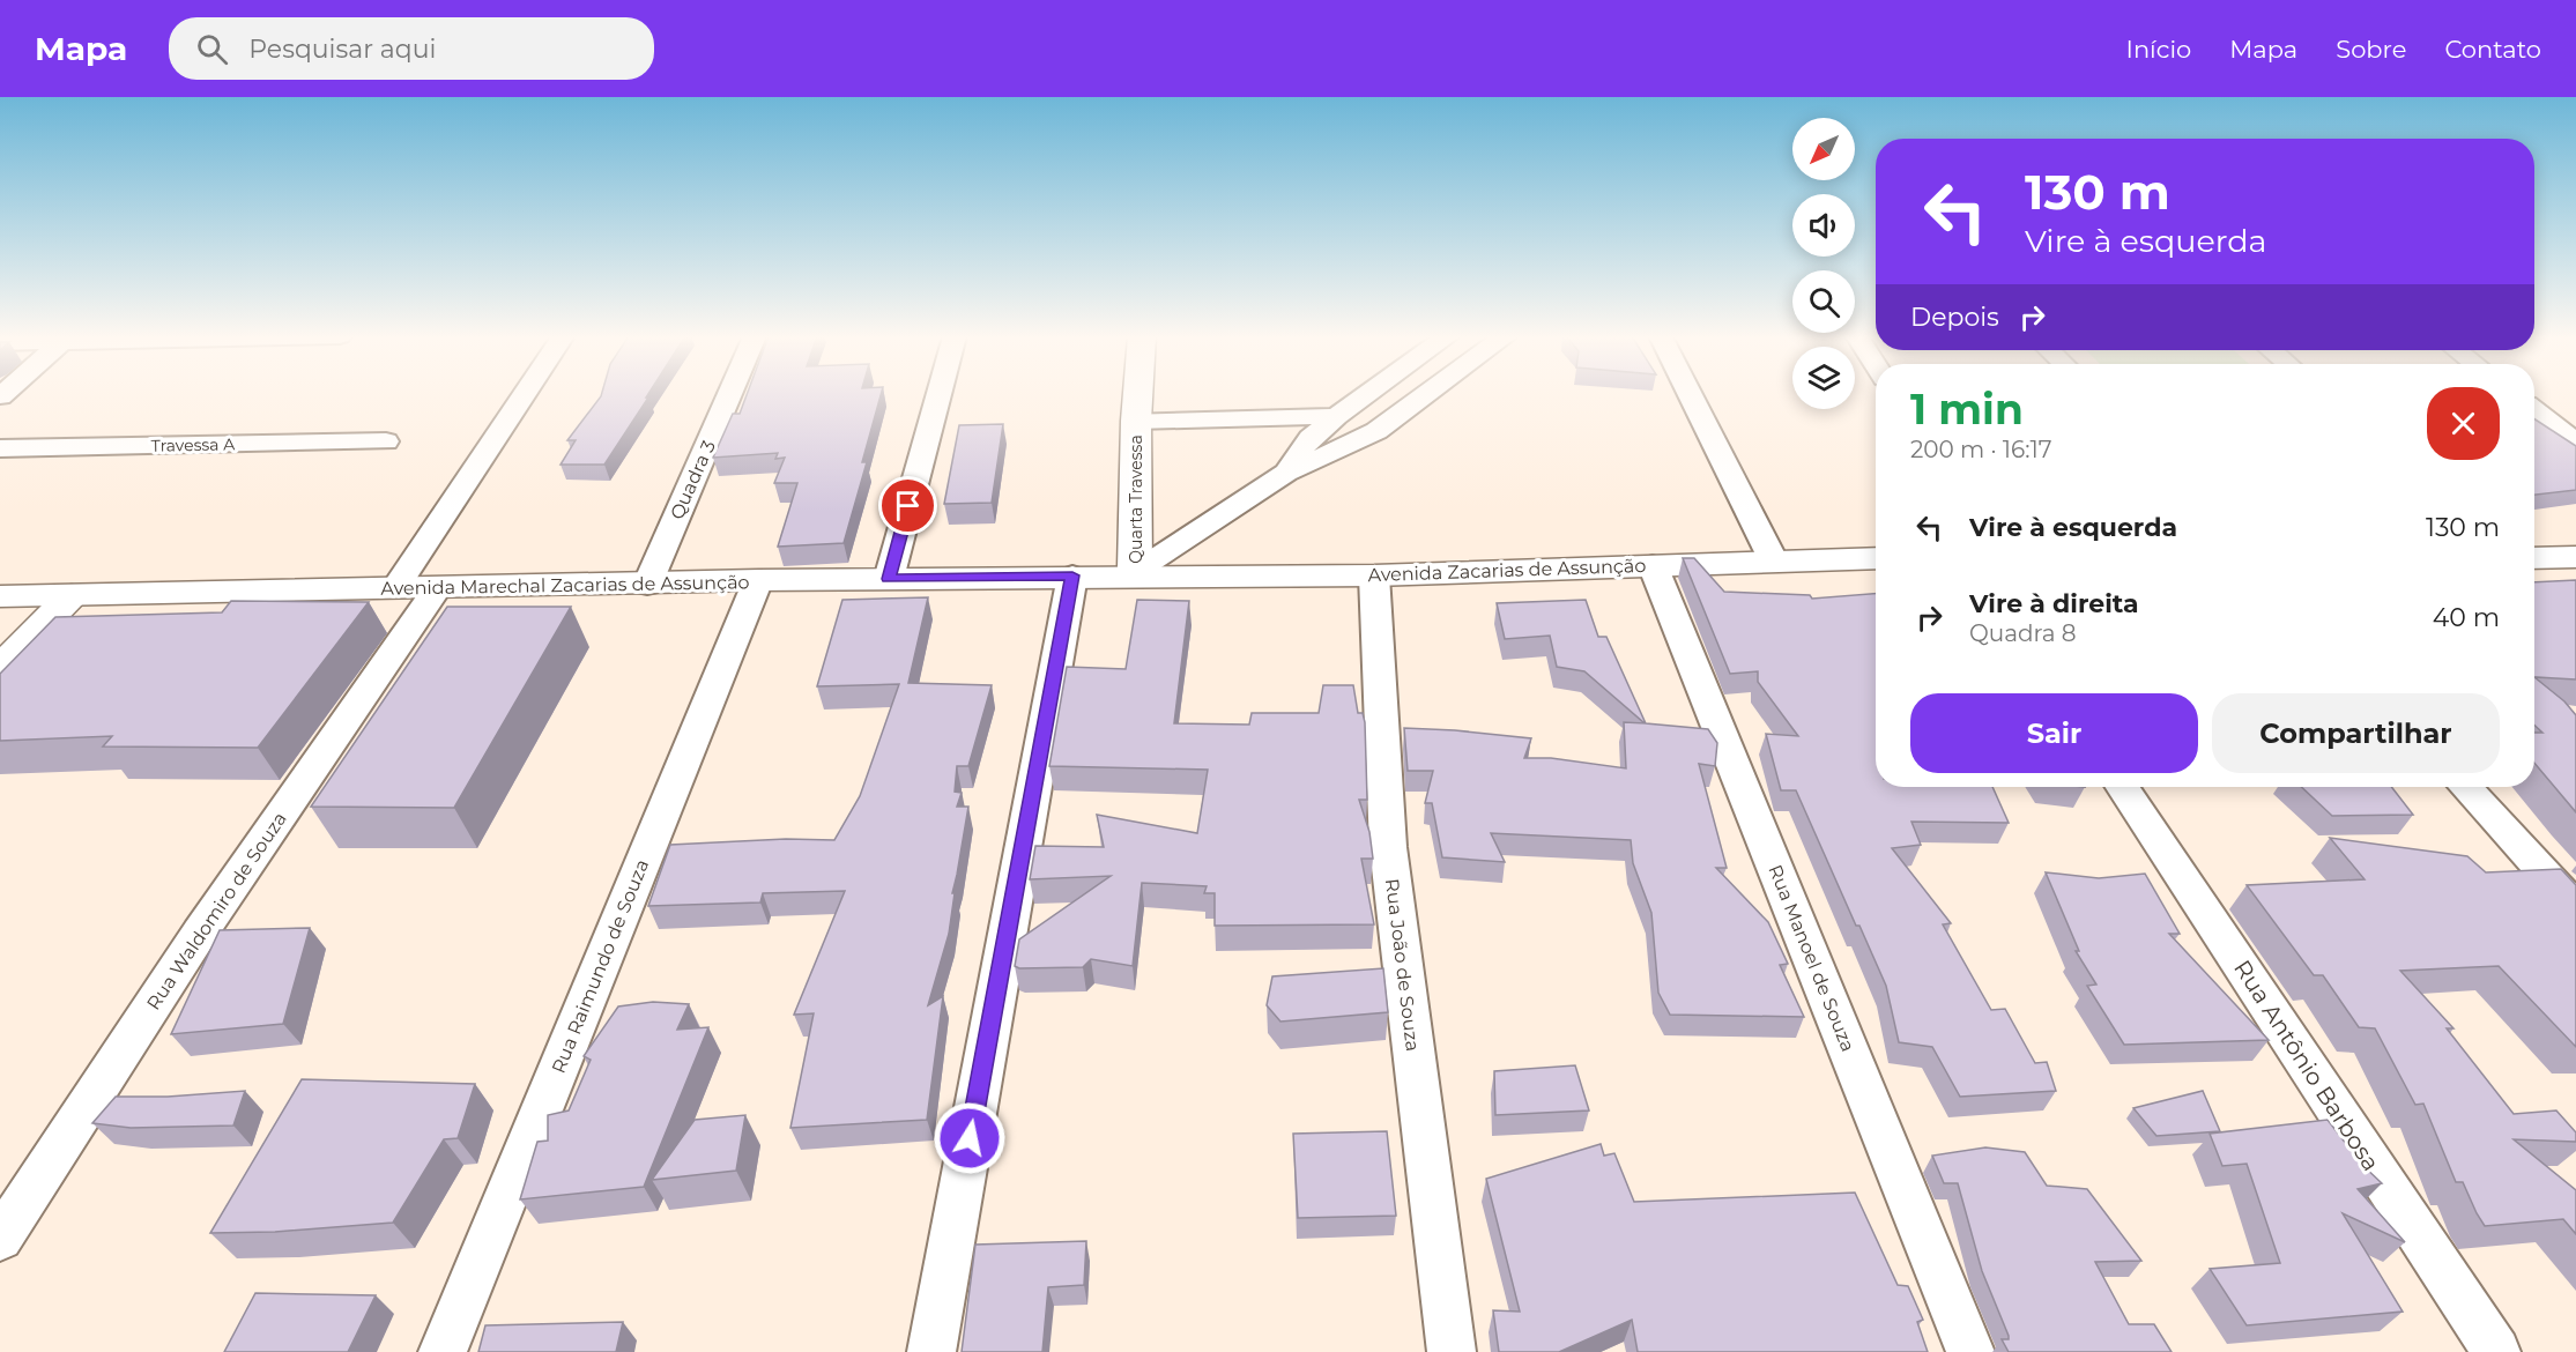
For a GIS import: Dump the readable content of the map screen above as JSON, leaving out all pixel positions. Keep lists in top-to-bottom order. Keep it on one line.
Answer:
{"streets":{"main road":["Quarta Travessa","Avenida Zacarias de Assunção","Avenida Marechal Zacarias de Assunção"],"street":["Travessa A","Quadra 3","Rua Waldomiro de Souza","Rua Manoel de Souza","Rua João de Souza","Rua Raimundo de Souza","Rua Antônio Barbosa"]},"crossings":[["Quadra 3","Avenida Marechal Zacarias de Assunção"],["Quarta Travessa","Avenida Zacarias de Assunção"],["Quarta Travessa","Avenida Marechal Zacarias de Assunção"],["Avenida Zacarias de Assunção","Avenida Marechal Zacarias de Assunção"],["Avenida Zacarias de Assunção","Rua Manoel de Souza"],["Avenida Zacarias de Assunção","Rua João de Souza"],["Avenida Marechal Zacarias de Assunção","Rua Waldomiro de Souza"],["Avenida Marechal Zacarias de Assunção","Rua Raimundo de Souza"]],"north":"bottom left","page":{"header":"Mapa","search":"Pesquisar aqui","nav":["Início","Mapa","Sobre","Contato"],"turn":["130 m","Vire à esquerda"],"then":"Depois","heading":["1 min","200 m · 16:17"],"list":[{"name":"Vire à esquerda","value":"130 m"},{"name":"Vire à direita","note":"Quadra 8","value":"40 m"}],"buttons":["Sair","Compartilhar"]}}
